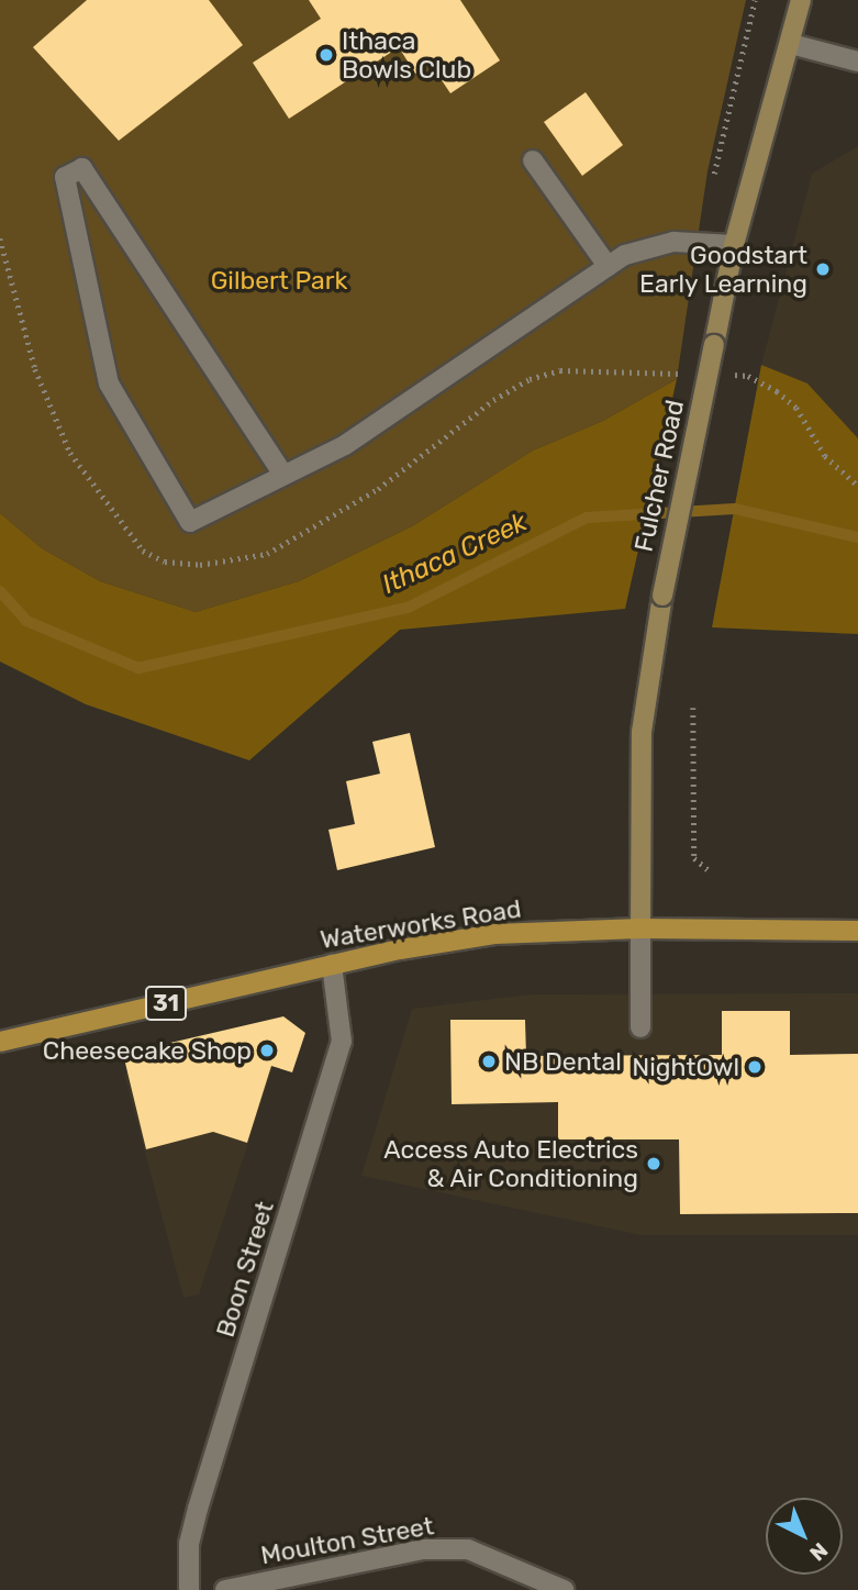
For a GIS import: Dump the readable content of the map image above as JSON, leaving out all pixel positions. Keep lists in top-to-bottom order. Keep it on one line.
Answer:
{"streets":{"main road":["Waterworks Road","31"],"street":["Fulcher Road","Boon Street","Moulton Street"]},"crossings":[["Fulcher Road","Waterworks Road"],["Waterworks Road","Boon Street"]],"water":["Ithaca Creek"],"parks":["Gilbert Park"],"places":["Ithaca Bowls Club","Goodstart Early Learning","Cheesecake Shop","NB Dental","NightOwl","Access Auto Electrics & Air Conditioning"],"north":"bottom right"}
